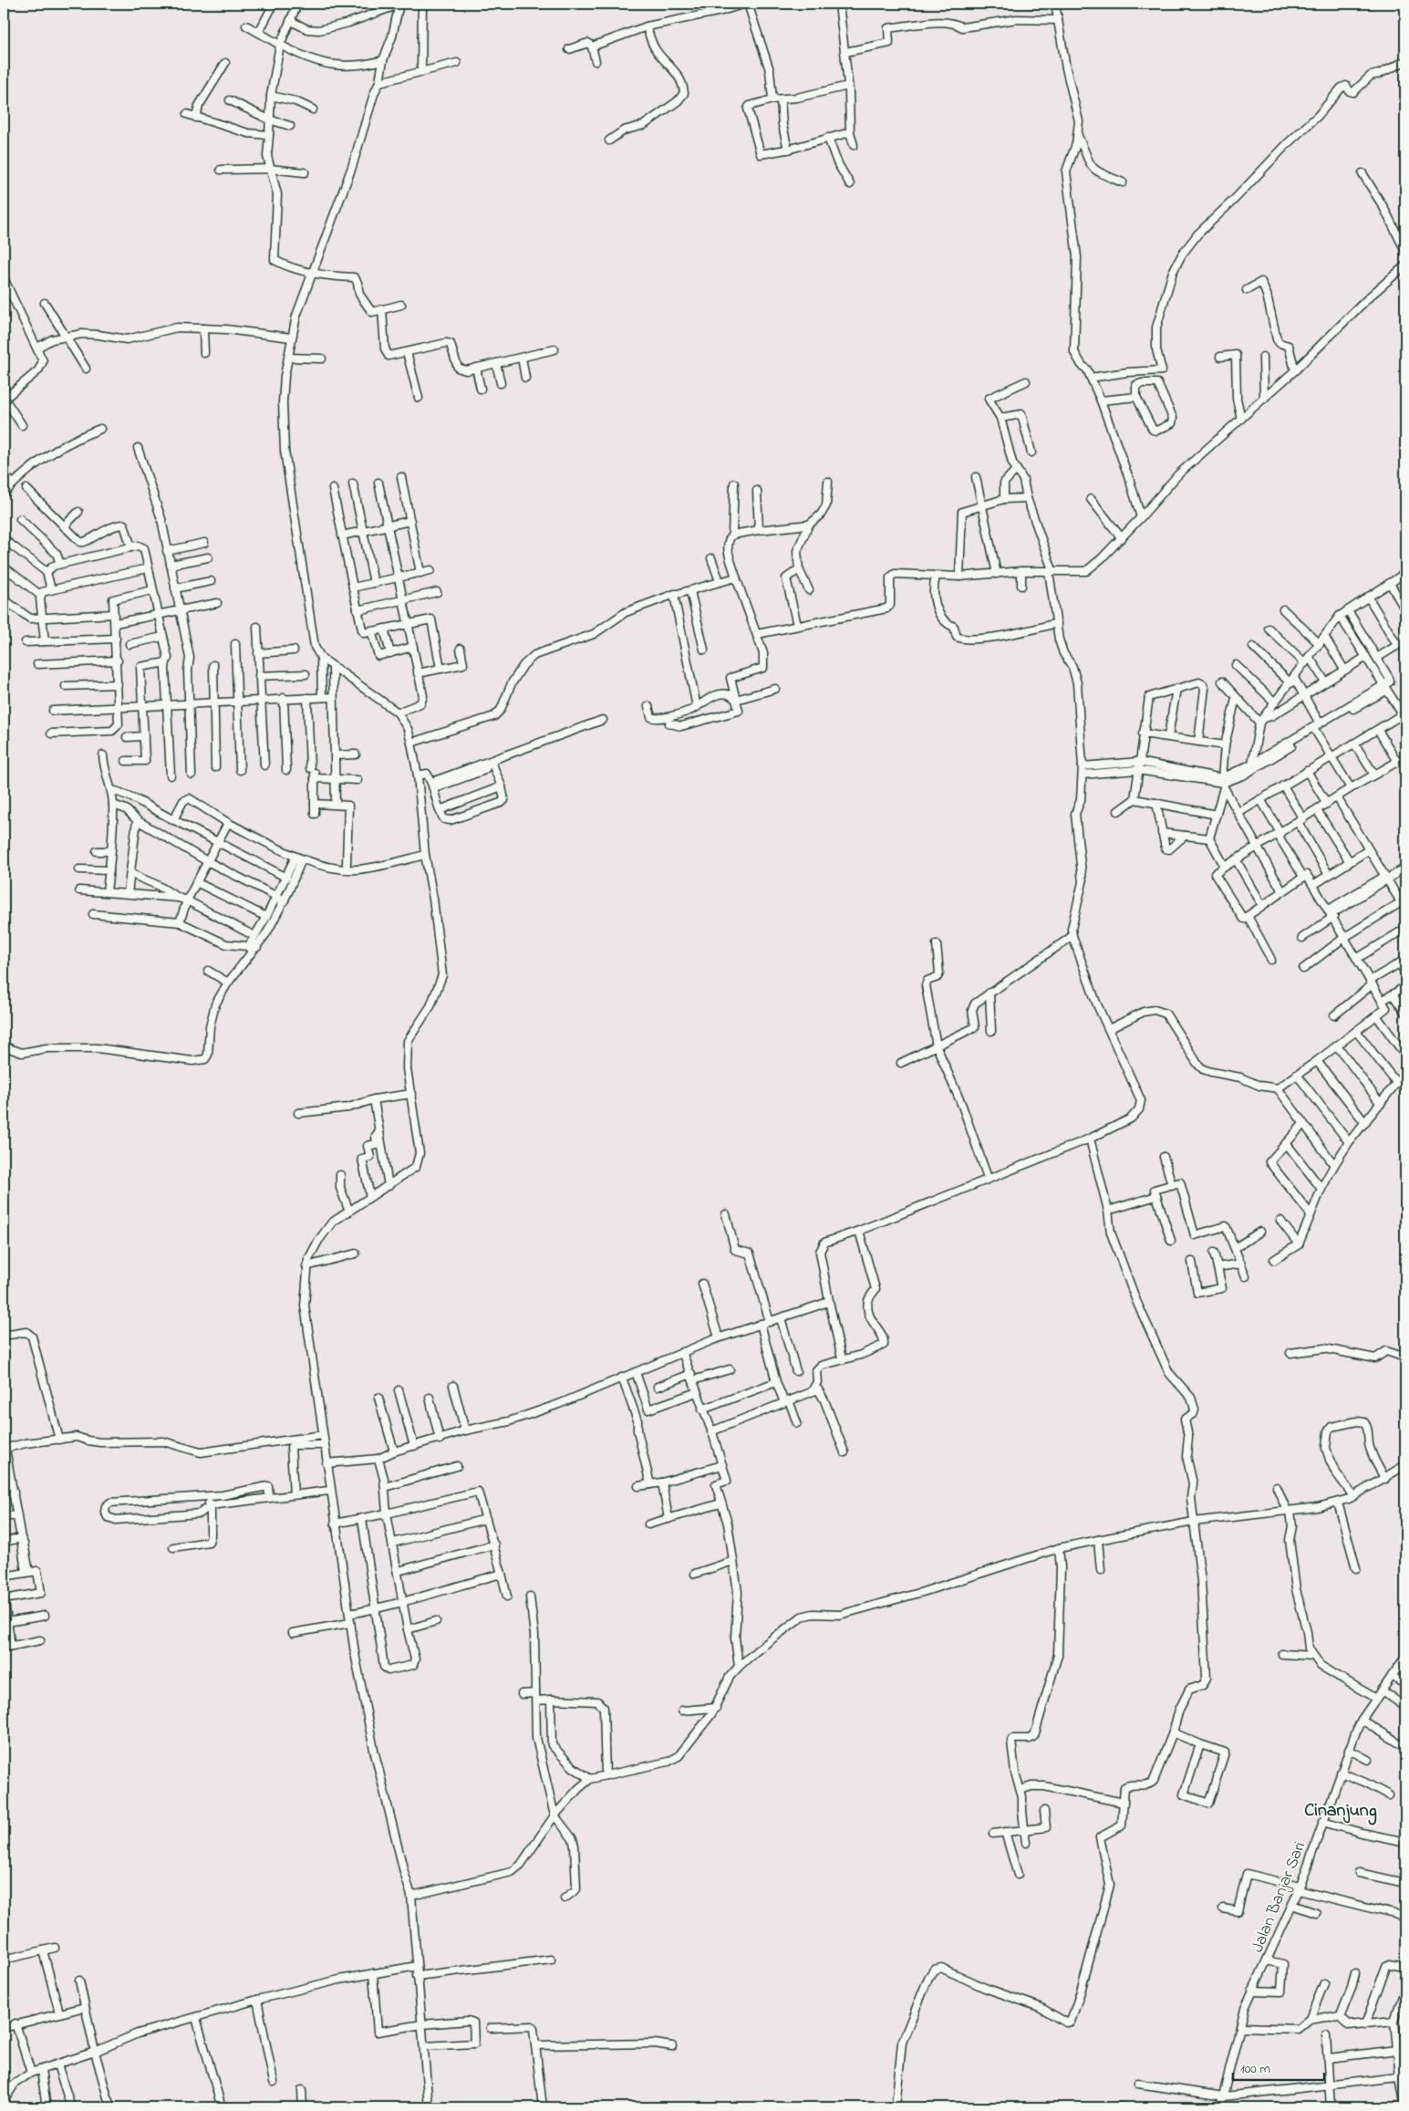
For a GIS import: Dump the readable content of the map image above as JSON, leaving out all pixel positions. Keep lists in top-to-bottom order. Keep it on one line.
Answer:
{"streets":{"street":["Jalan Banjar Sari"]},"districts":["Cinanjung"],"scale_bar":"100 m"}
